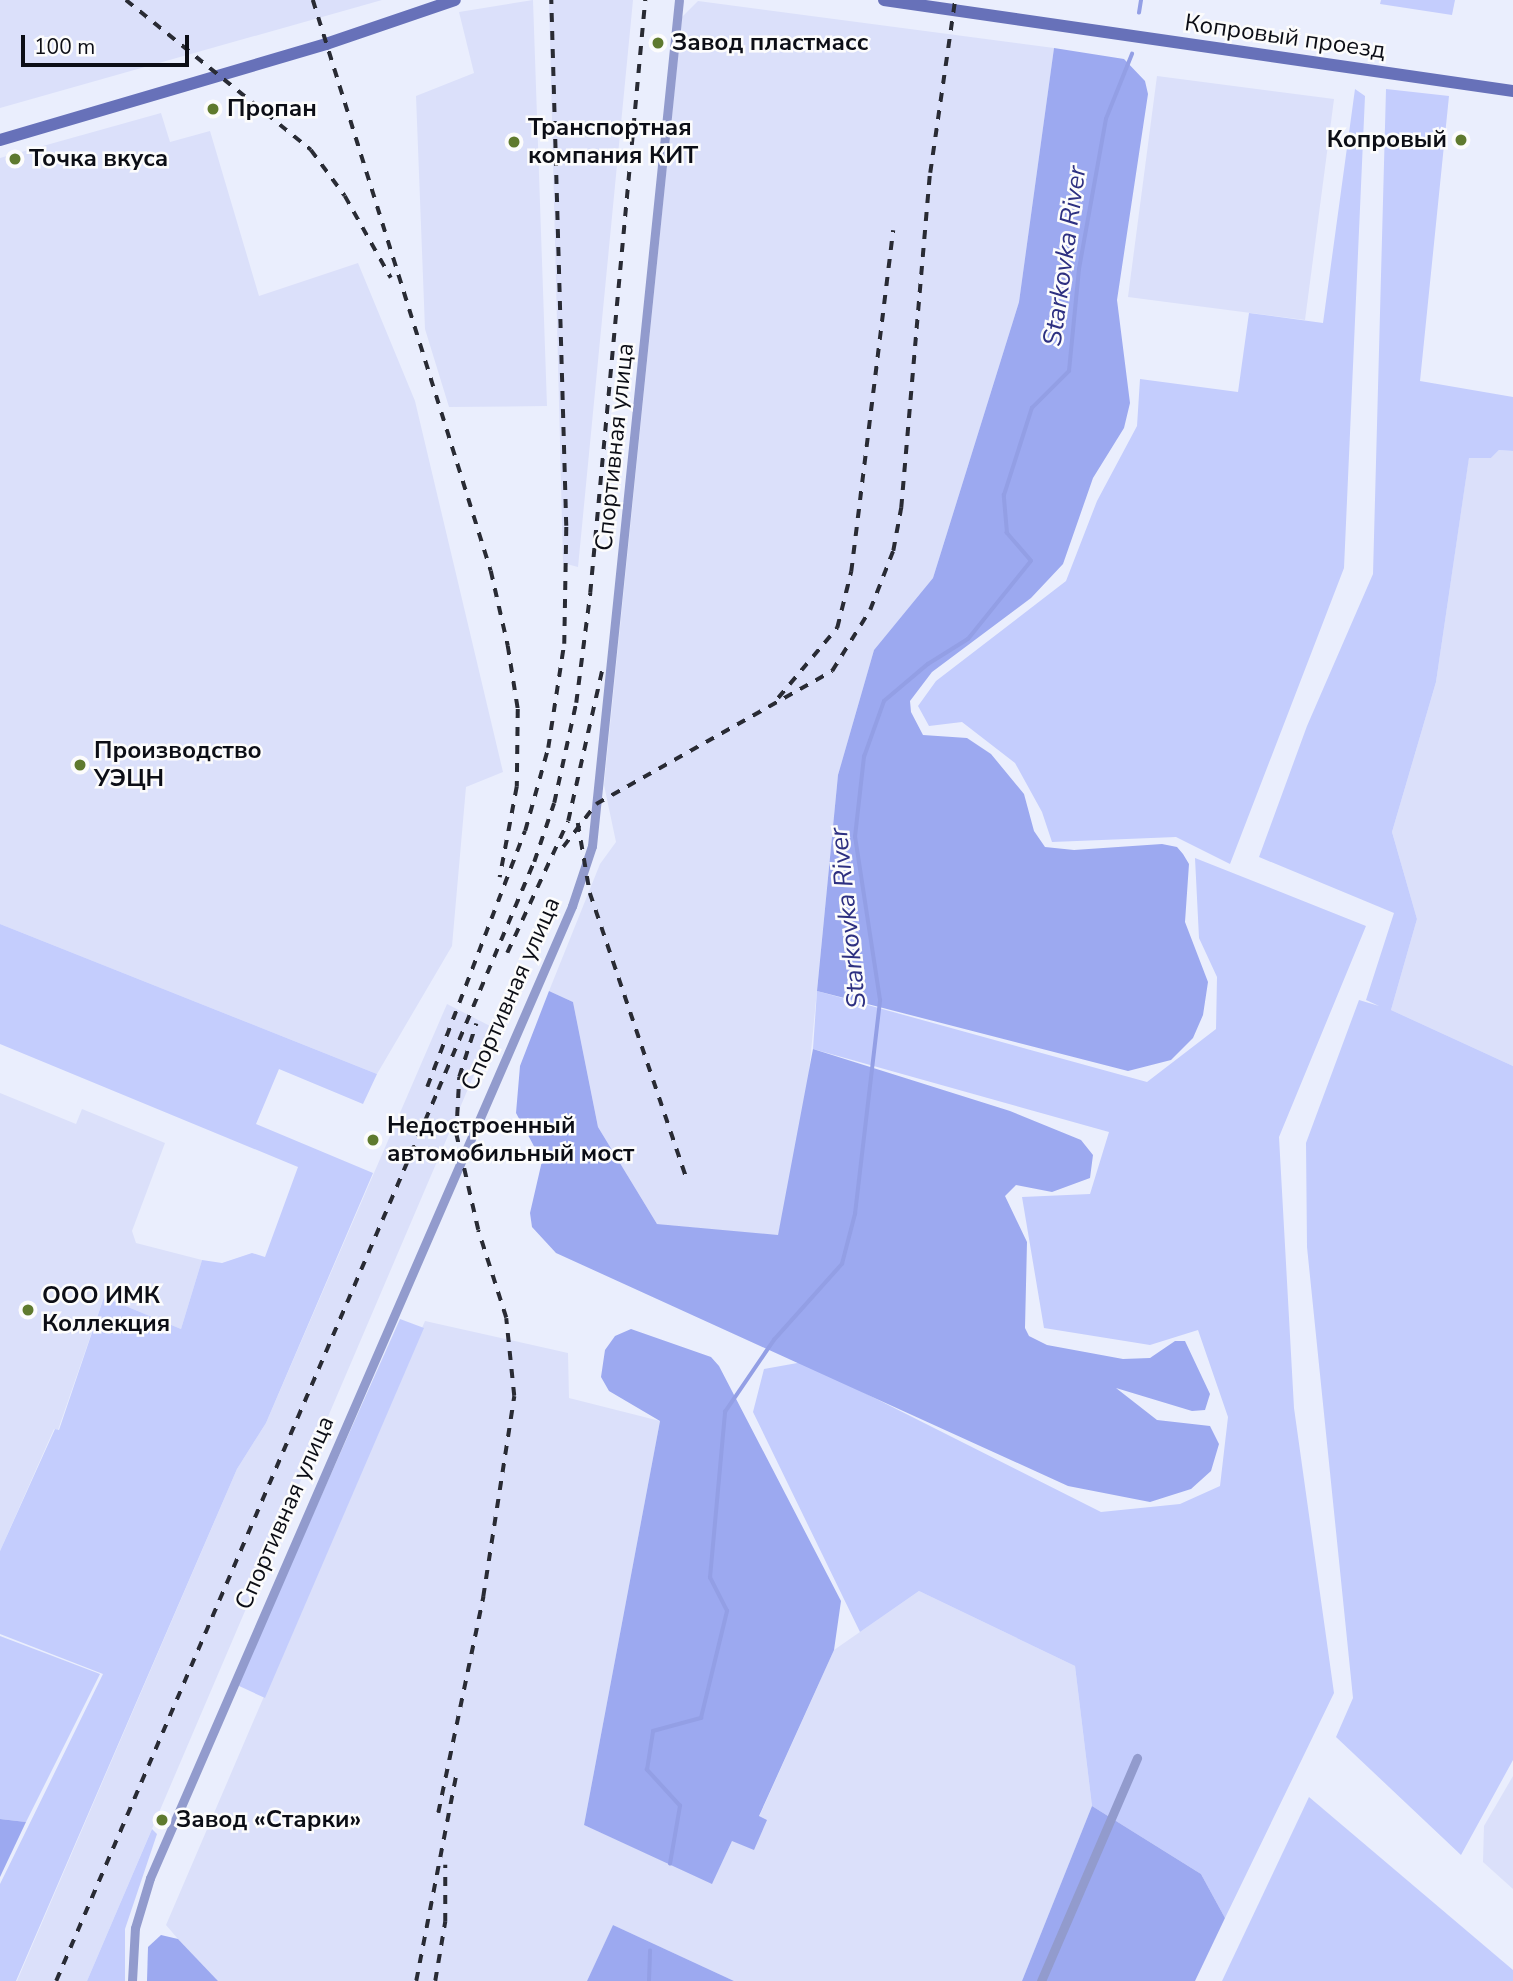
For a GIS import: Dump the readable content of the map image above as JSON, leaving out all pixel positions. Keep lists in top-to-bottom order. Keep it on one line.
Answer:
{"streets":{"main road":["Копровый проезд"],"street":["Спортивная улица"]},"water":["Starkovka River"],"places":["Завод пластмасс","Пропан","Копровый","Транспортная компания КИТ","Точка вкуса","Производство УЭЦН","Недостроенный автомобильный мост","ООО ИМК Коллекция","Завод «Старки»"],"scale_bar":"100 m"}
